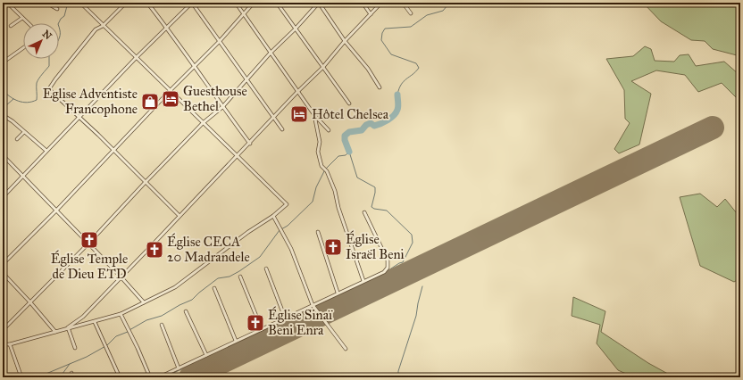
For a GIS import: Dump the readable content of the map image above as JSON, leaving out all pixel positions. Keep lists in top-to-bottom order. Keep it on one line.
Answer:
{"places":{"hotel":["Guesthouse Bethel","Hôtel Chelsea"],"shop":["Eglise Adventiste Francophone"],"church":["Église Temple de Dieu ETD","Église Israël Beni","Église CECA 20 Madrandele","Église Sinaï Beni Enra"]},"north":"top right"}
